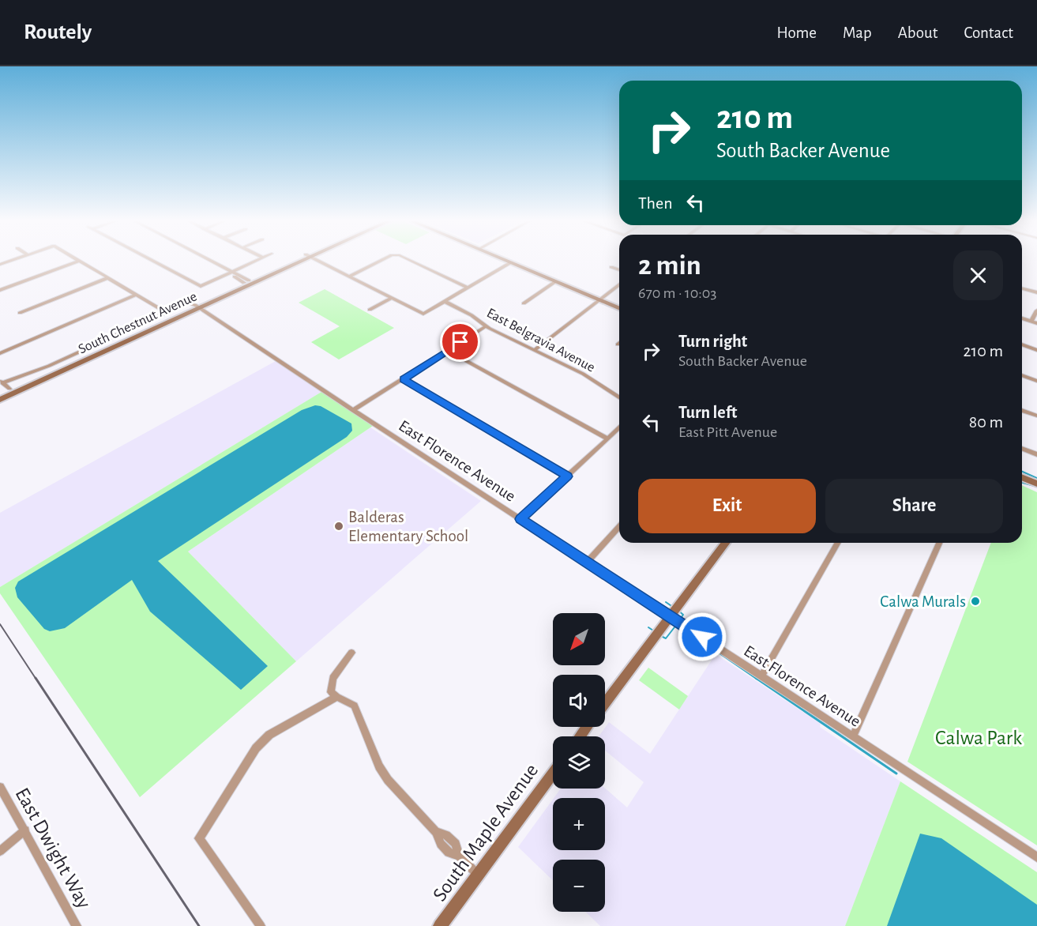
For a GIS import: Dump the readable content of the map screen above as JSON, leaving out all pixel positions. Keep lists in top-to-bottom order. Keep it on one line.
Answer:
{"streets":{"main road":["South Chestnut Avenue","South Maple Avenue"],"street":["East Belgravia Avenue","East Florence Avenue","East Dwight Way"]},"crossings":[["South Chestnut Avenue","East Florence Avenue"]],"parks":["Calwa Park"],"places":["Balderas Elementary School","Calwa Murals"],"north":"bottom left","page":{"header":"Routely","nav":["Home","Map","About","Contact"],"turn":["210 m","South Backer Avenue"],"then":"Then","heading":["2 min","670 m · 10:03"],"list":[{"name":"Turn right","note":"South Backer Avenue","value":"210 m"},{"name":"Turn left","note":"East Pitt Avenue","value":"80 m"}],"buttons":["Exit","Share"],"map_buttons":["+","−"]}}
